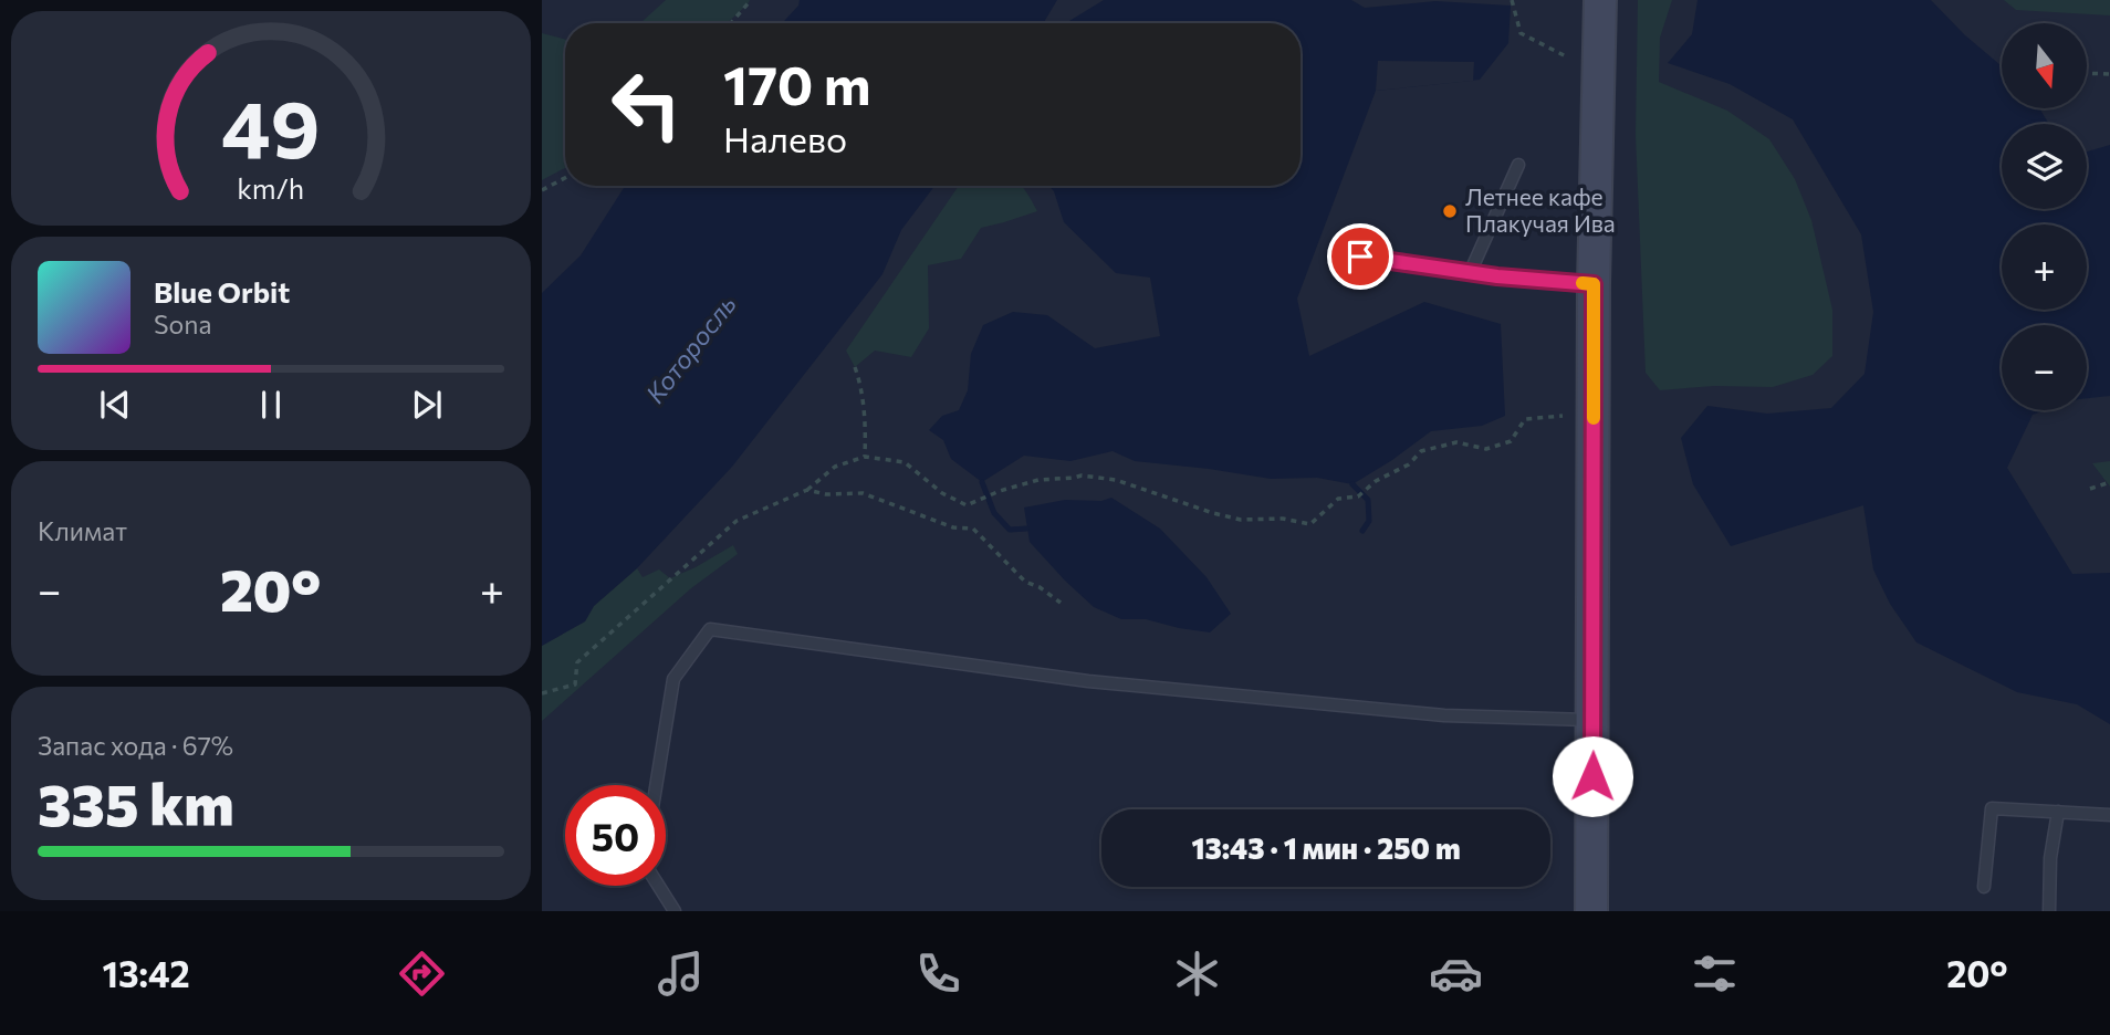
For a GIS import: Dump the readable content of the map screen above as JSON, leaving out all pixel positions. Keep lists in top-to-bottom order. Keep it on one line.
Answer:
{"water":["Которосль"],"places":["Летнее кафе Плакучая Ива"],"north":"bottom","page":{"map_buttons":["+","−"],"turn":["170 m","Налево"],"song":["Blue Orbit","Sona"],"tile":["Климат",["Запас хода · 67%","335 km"]],"heat":["−","20°","+"],"limit":"50","trip":"13:43 · 1 мин · 250 m","tabs":["13:42","20°"],"gauge":["49","km/h"]}}
